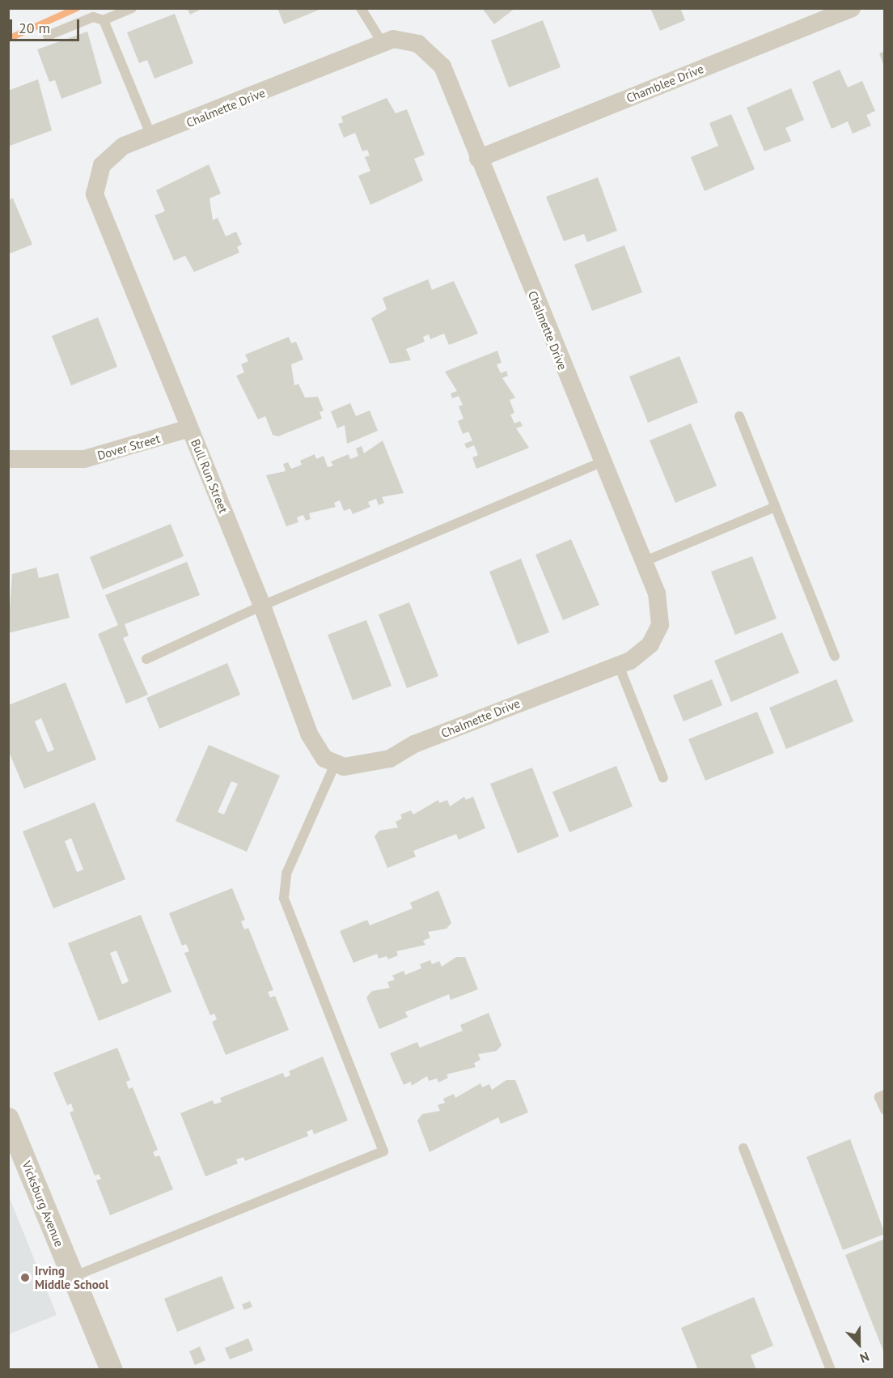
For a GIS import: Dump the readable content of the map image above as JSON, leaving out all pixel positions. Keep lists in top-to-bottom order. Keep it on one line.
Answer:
{"streets":{"street":["Chamblee Drive","Chalmette Drive","Dover Street","Bull Run Street","Vicksburg Avenue"]},"crossings":[["Chamblee Drive","Chalmette Drive"],["Chalmette Drive","Bull Run Street"],["Dover Street","Bull Run Street"]],"places":["Irving Middle School"],"scale_bar":"20 m","north":"bottom"}
